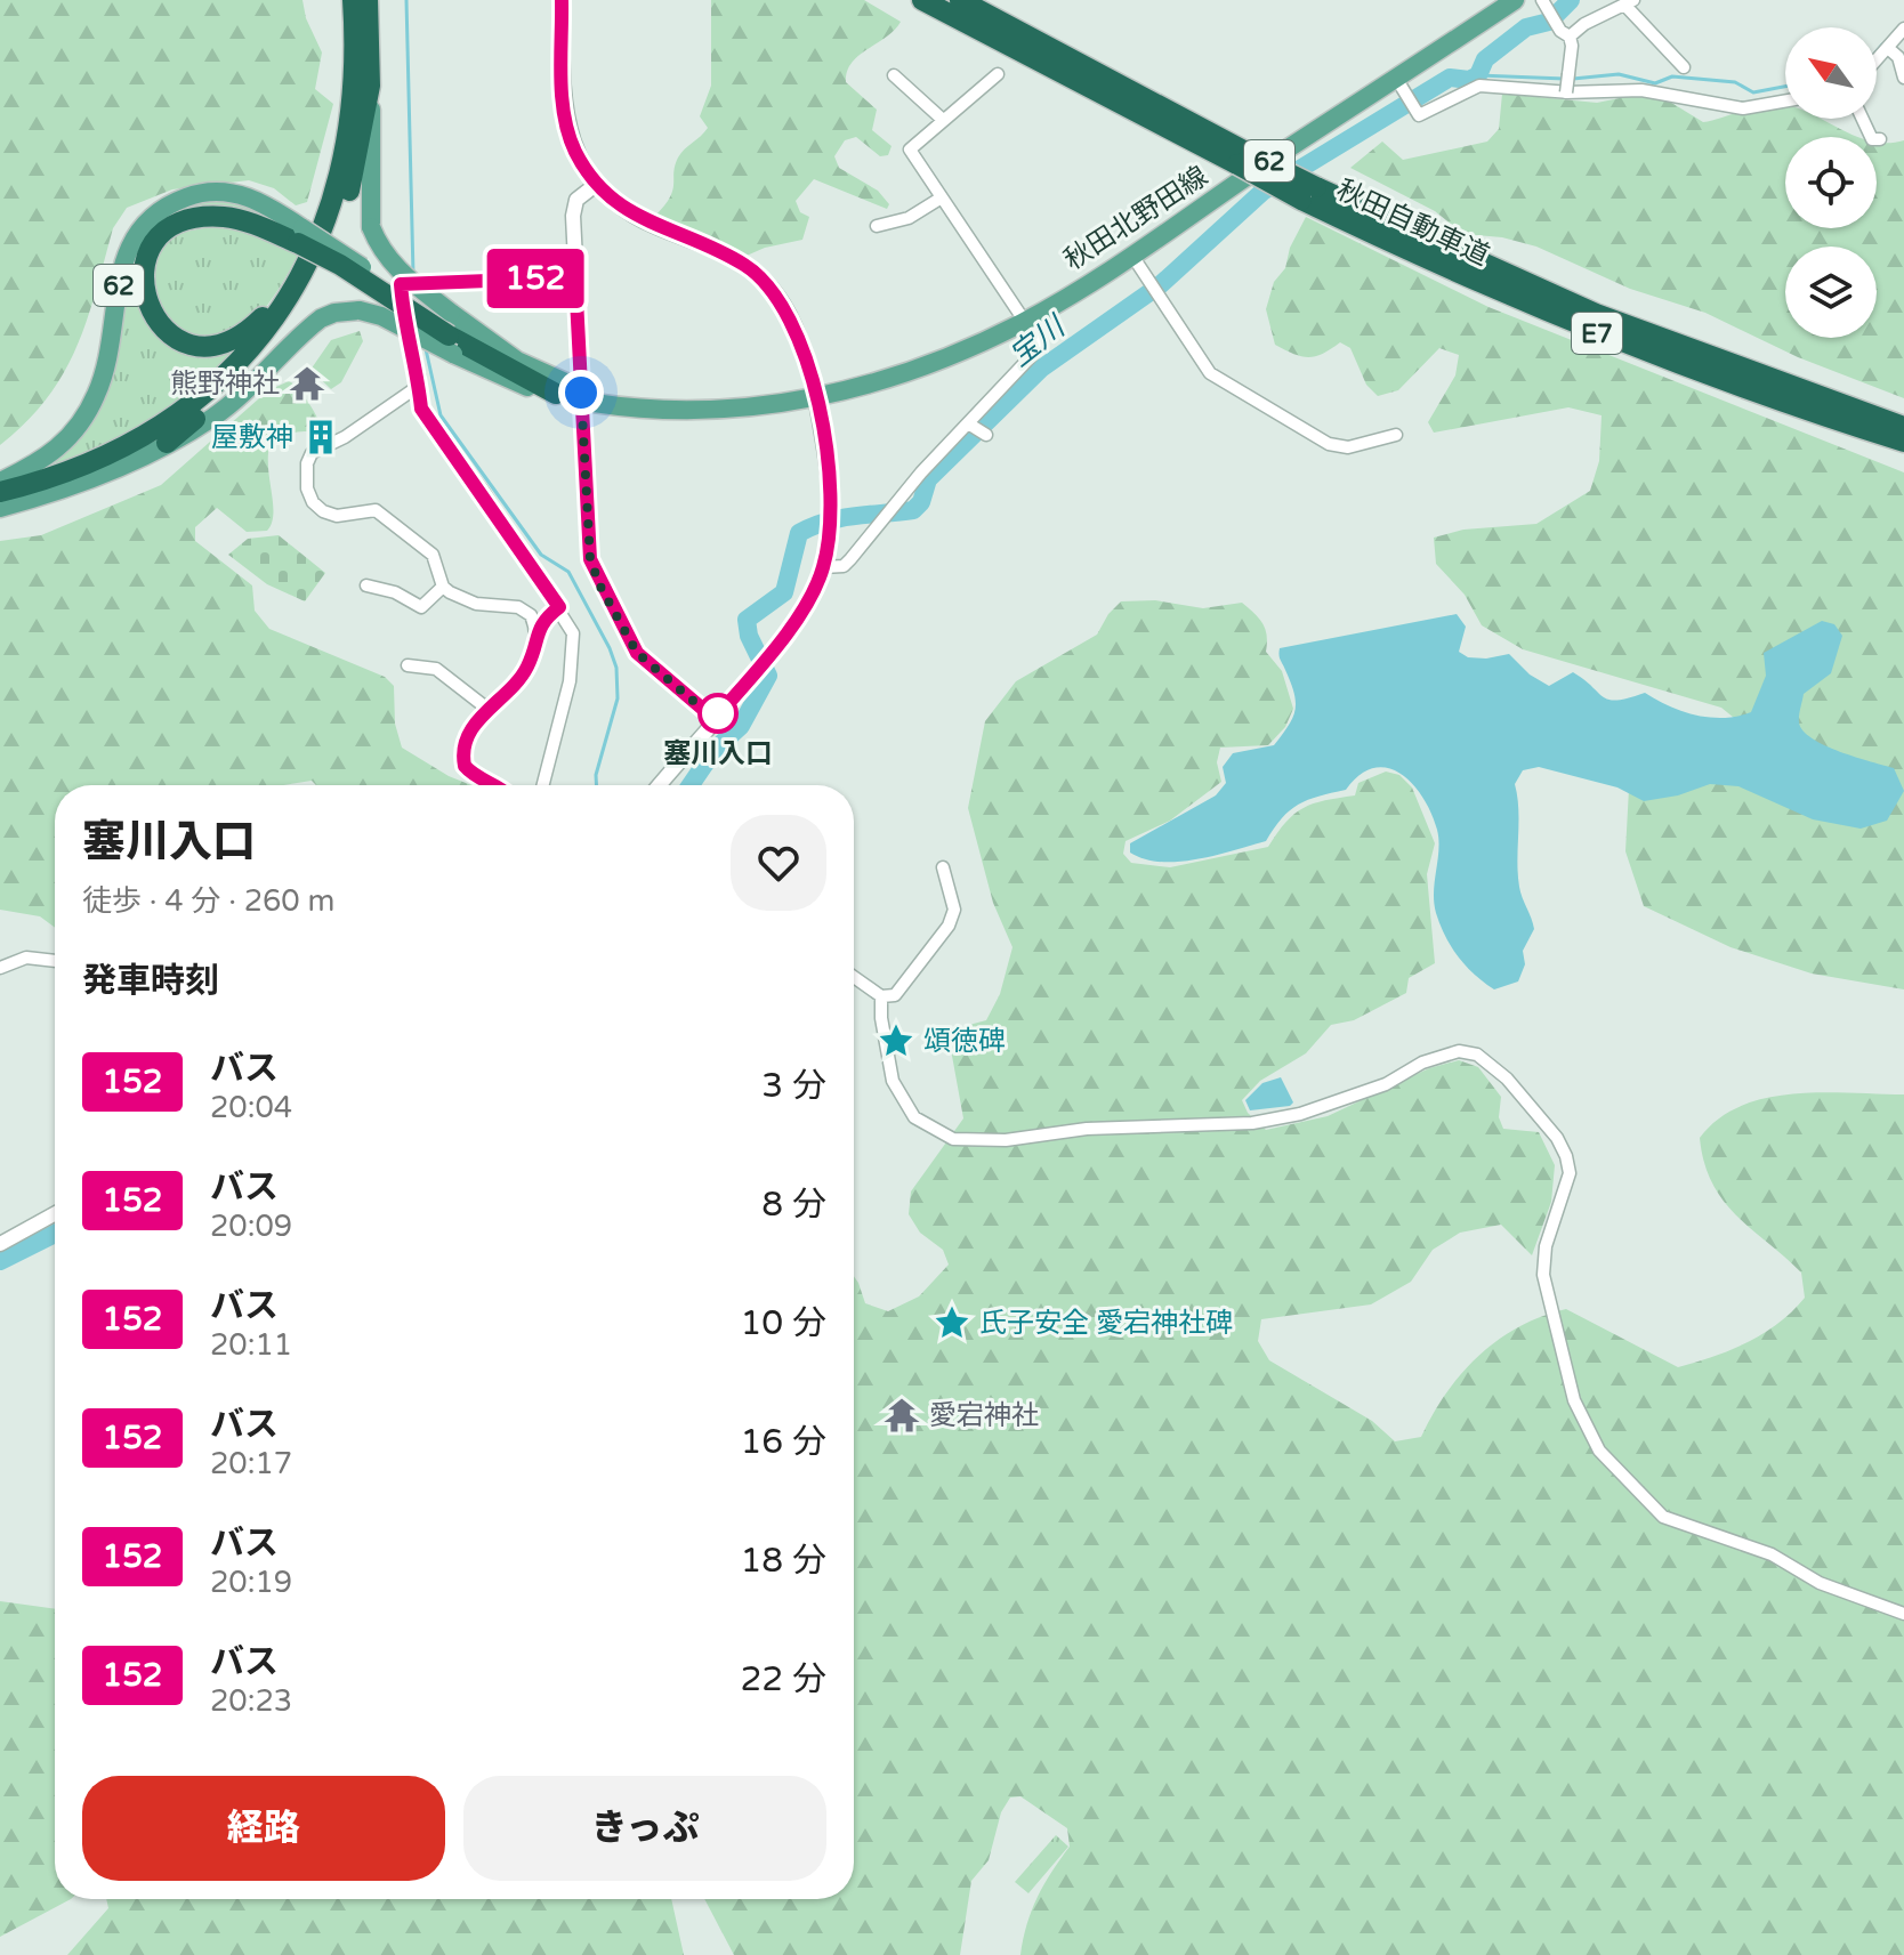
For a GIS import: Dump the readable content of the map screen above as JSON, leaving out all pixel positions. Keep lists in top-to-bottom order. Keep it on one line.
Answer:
{"streets":{"highway":["秋田自動車道","E7"],"main road":["62","秋田北野田線"]},"water":["宝川"],"places":{"temple":["熊野神社","愛宕神社"],"building":["屋敷神"],"other":["塞川入口"],"place":["頌徳碑","氏子安全 愛宕神社碑"]},"lines":["bus line 152"],"north":"top left","page":{"on_map":"152","heading":[["塞川入口","徒歩 · 4 分 · 260 m"],"発車時刻"],"list":[{"mark":"152","name":"バス","note":"20:04","value":"3 分"},{"mark":"152","name":"バス","note":"20:09","value":"8 分"},{"mark":"152","name":"バス","note":"20:11","value":"10 分"},{"mark":"152","name":"バス","note":"20:17","value":"16 分"},{"mark":"152","name":"バス","note":"20:19","value":"18 分"},{"mark":"152","name":"バス","note":"20:23","value":"22 分"}],"buttons":["経路","きっぷ"]}}
